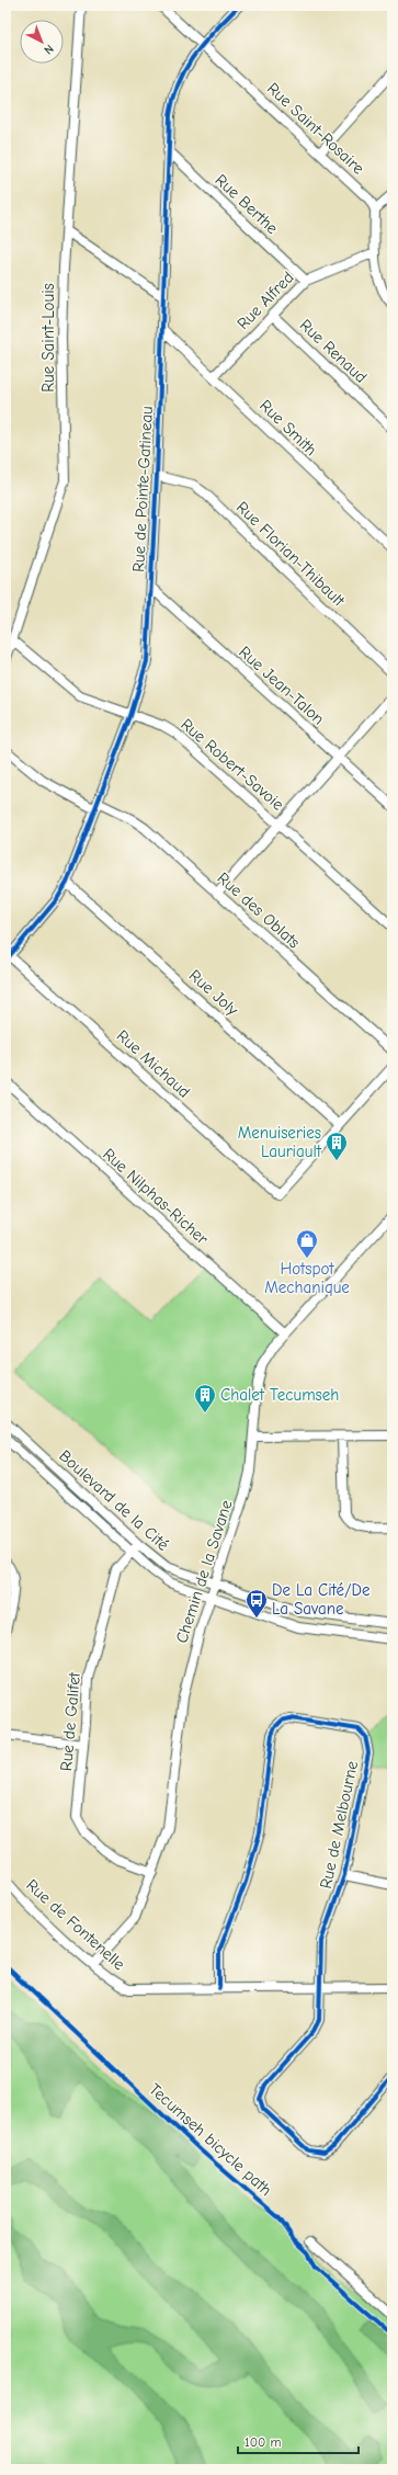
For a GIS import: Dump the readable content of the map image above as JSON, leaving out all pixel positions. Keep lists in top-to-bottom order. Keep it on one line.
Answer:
{"streets":{"street":["Rue Saint-Rosaire","Rue Berthe","Rue Alfred","Rue Saint-Louis","Rue Renaud","Rue Smith","Rue de Pointe-Gatineau","Rue Florian-Thibault","Rue Jean-Talon","Rue Robert-Savoie","Rue des Oblats","Rue Joly","Rue Michaud","Rue Nilphas-Richer","Boulevard de la Cité","Chemin de la Savane","Rue de Galifet","Rue de Melbourne","Rue de Fontenelle"],"cycle path":["Tecumseh bicycle path"]},"crossings":[["Rue Saint-Rosaire","Rue de Pointe-Gatineau"],["Rue Berthe","Rue Alfred"],["Rue Berthe","Rue de Pointe-Gatineau"],["Rue Alfred","Rue Renaud"],["Rue Alfred","Rue Smith"],["Rue Saint-Louis","Rue Robert-Savoie"],["Rue Smith","Rue de Pointe-Gatineau"],["Rue de Pointe-Gatineau","Rue Florian-Thibault"],["Rue de Pointe-Gatineau","Rue Jean-Talon"],["Rue de Pointe-Gatineau","Rue Robert-Savoie"],["Rue de Pointe-Gatineau","Rue des Oblats"],["Rue de Pointe-Gatineau","Rue Joly"],["Rue de Pointe-Gatineau","Rue Michaud"],["Rue Joly","Rue Michaud"],["Rue Nilphas-Richer","Chemin de la Savane"],["Boulevard de la Cité","Chemin de la Savane"],["Boulevard de la Cité","Rue de Galifet"],["Chemin de la Savane","Rue de Galifet"],["Chemin de la Savane","Rue de Fontenelle"],["Rue de Melbourne","Rue de Fontenelle"]],"places":{"building":["Menuiseries Lauriault","Chalet Tecumseh"],"shop":["Hotspot Mechanique"],"bus stop":["De La Cité/De La Savane"]},"scale_bar":"100 m","north":"bottom right"}
